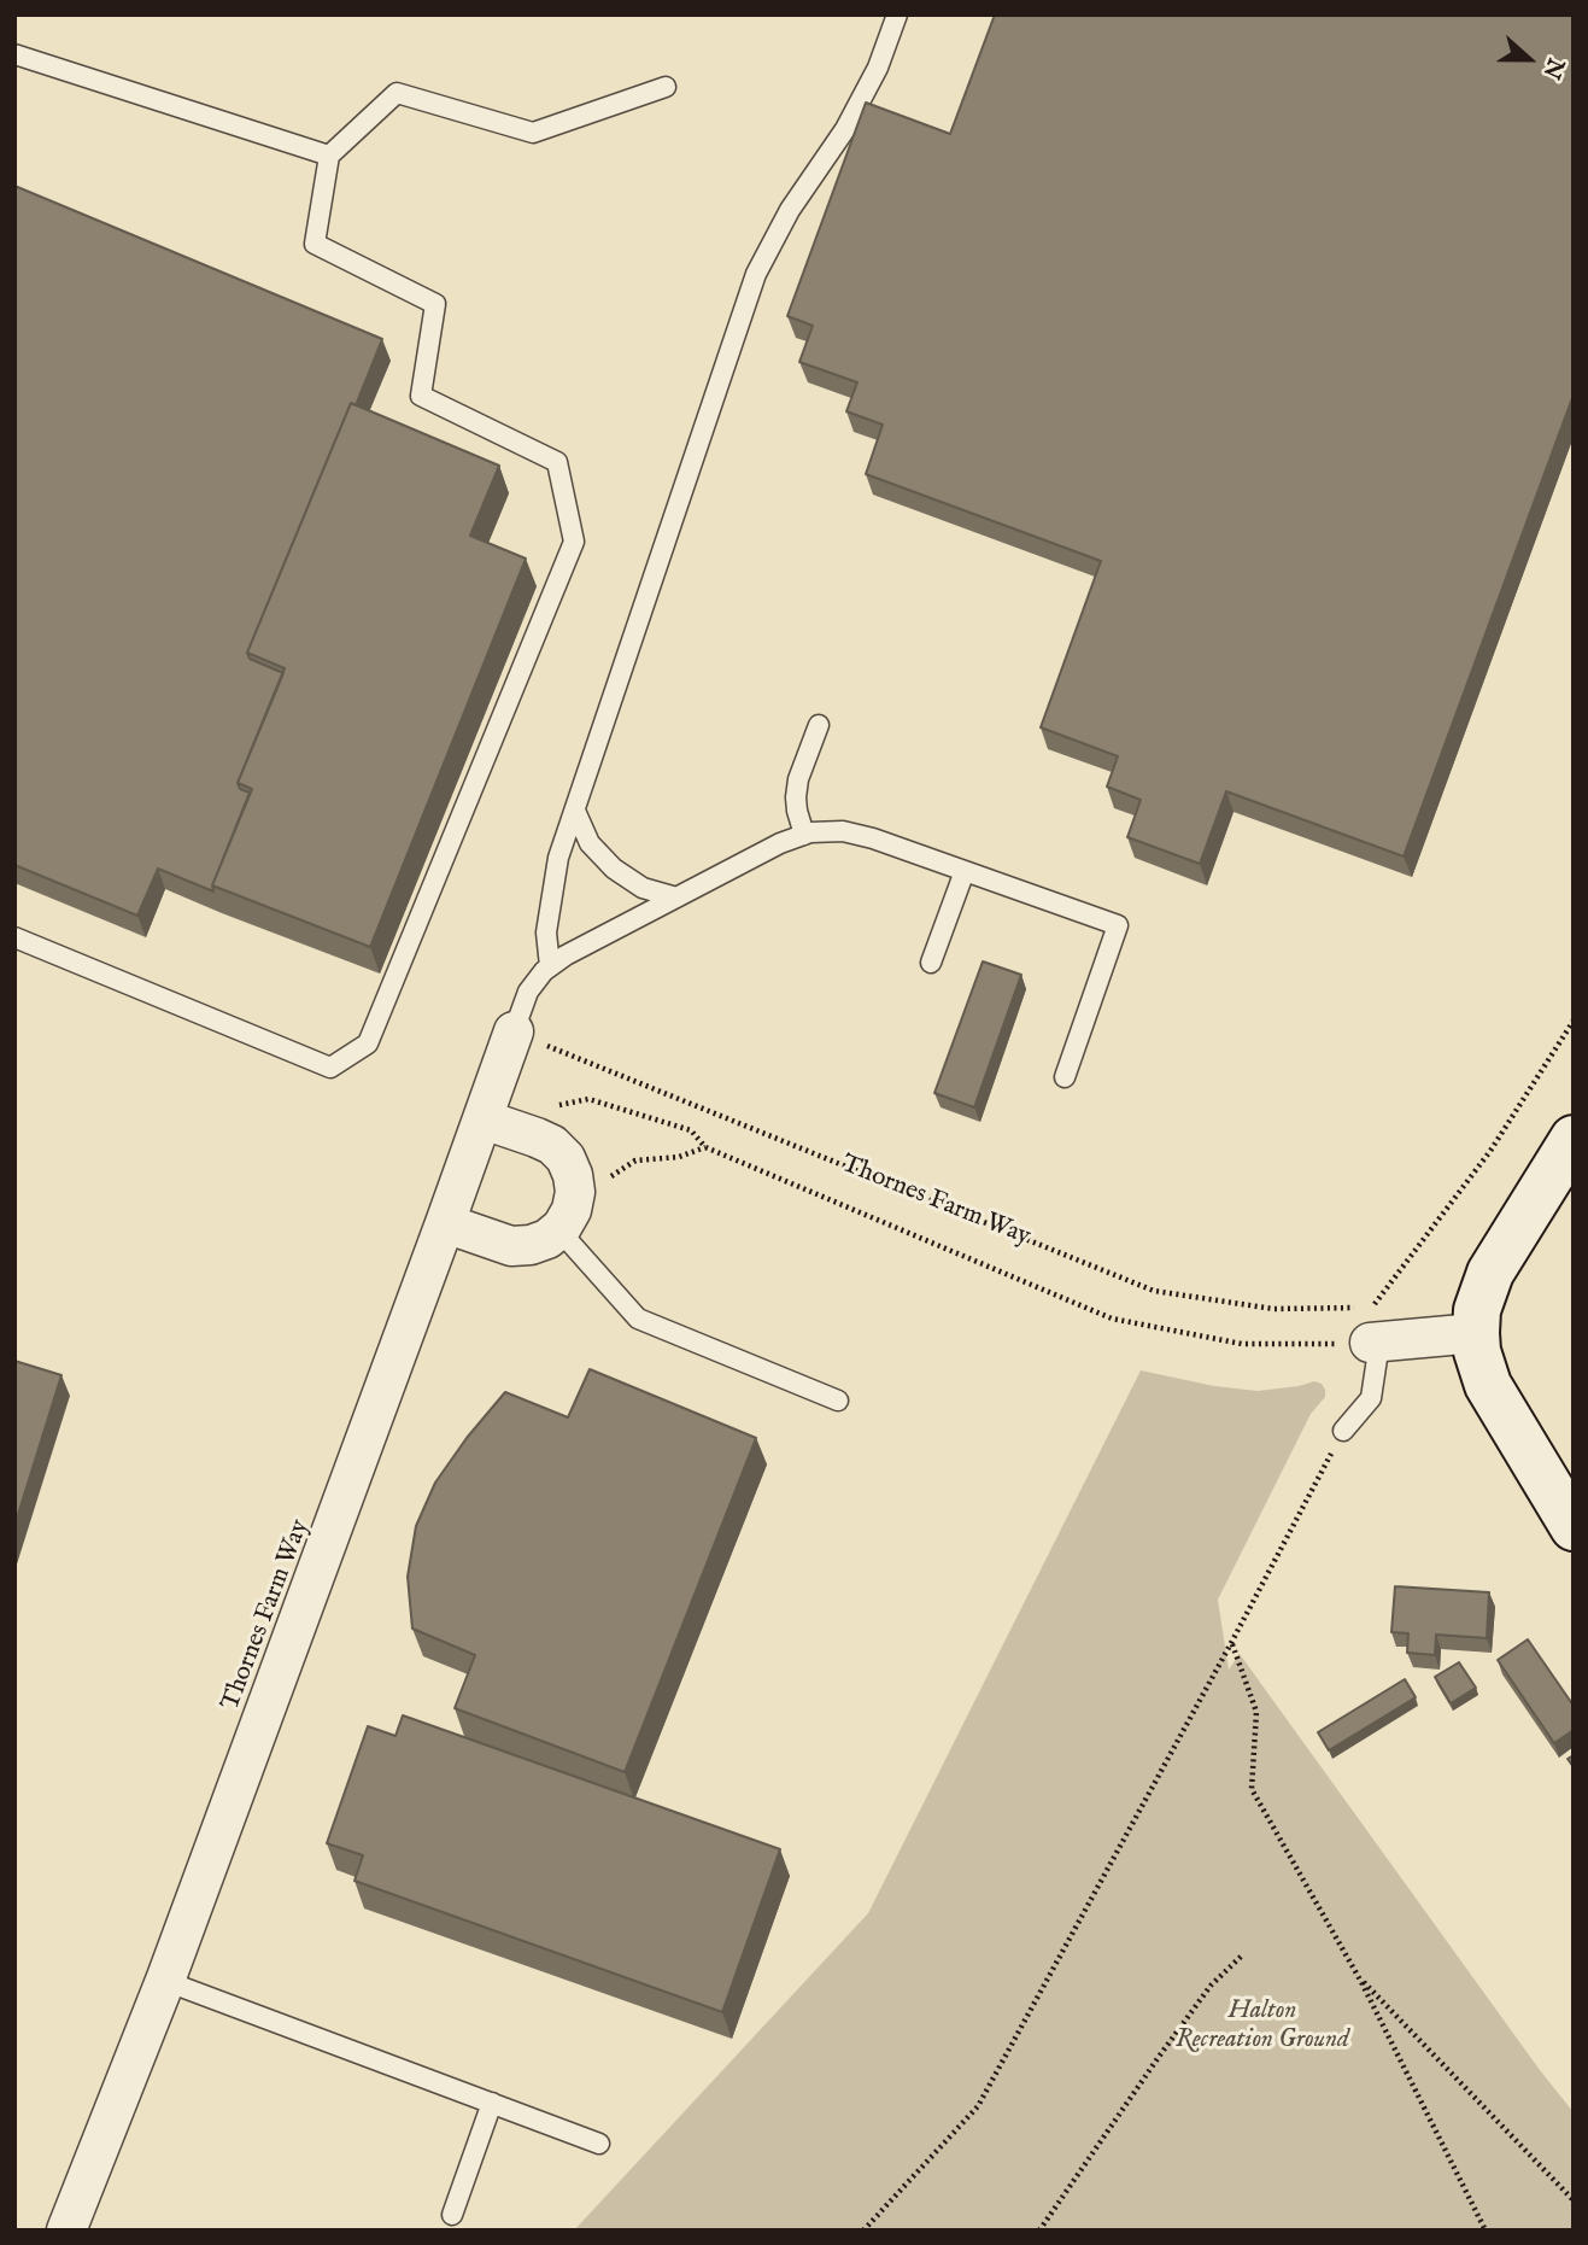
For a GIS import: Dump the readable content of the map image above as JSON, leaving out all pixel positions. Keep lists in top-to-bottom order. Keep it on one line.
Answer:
{"streets":{"street":["Thornes Farm Way"]},"parks":["Halton Recreation Ground"],"north":"right"}
